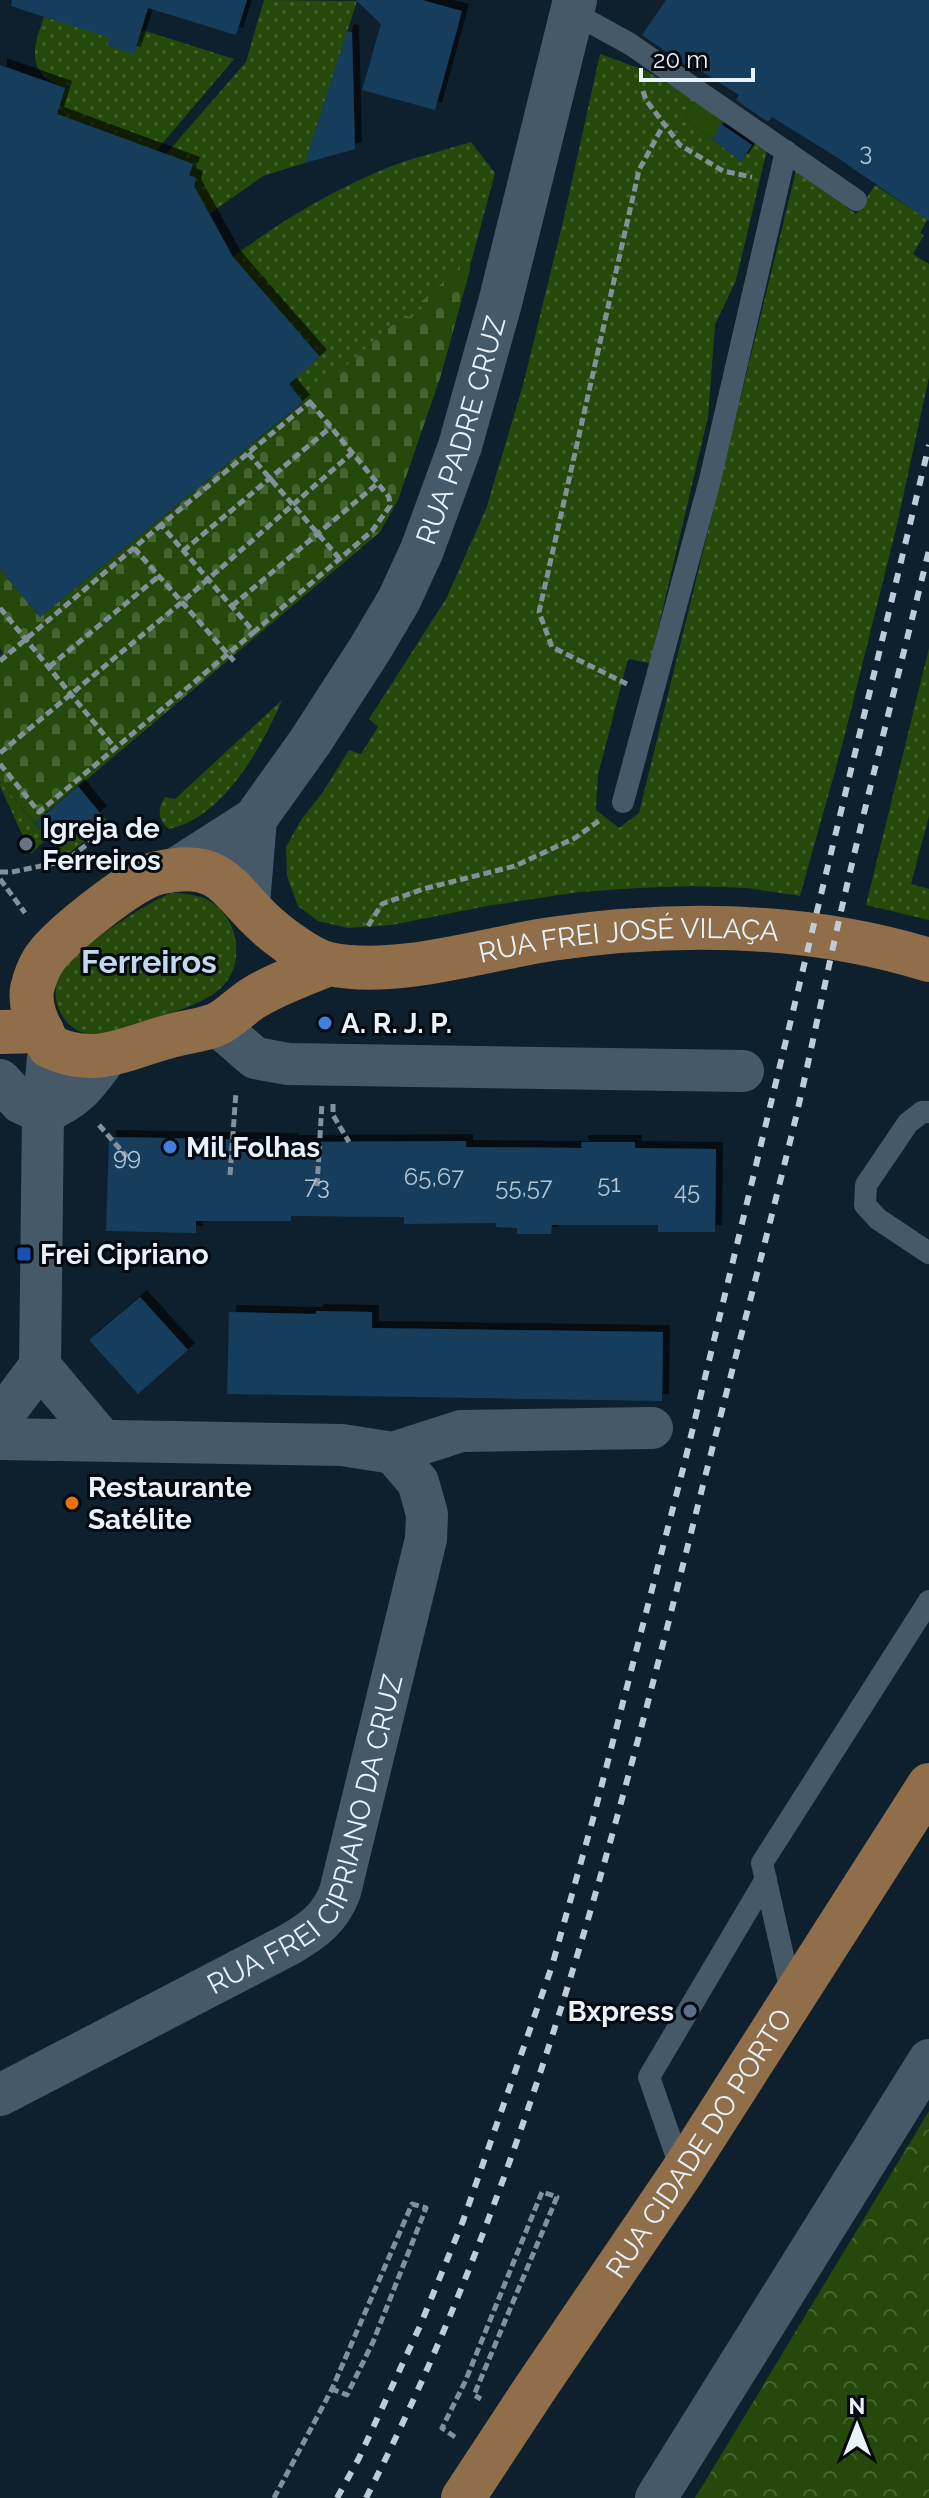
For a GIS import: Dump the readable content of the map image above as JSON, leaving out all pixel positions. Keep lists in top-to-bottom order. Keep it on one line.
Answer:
{"streets":{"main road":["RUA FREI JOSÉ VILAÇA","RUA CIDADE DO PORTO"],"street":["RUA PADRE CRUZ","RUA FREI CIPRIANO DA CRUZ"]},"crossings":[["RUA PADRE CRUZ","RUA FREI JOSÉ VILAÇA"]],"districts":["Ferreiros"],"places":{"other":["Igreja de Ferreiros","A. R. J. P.","Mil Folhas","Restaurante Satélite","Bxpress"],"transit":["Frei Cipriano"]},"house_numbers":["3","99","65,67","51","73","55,57","45"],"scale_bar":"20 m","north":"top"}
